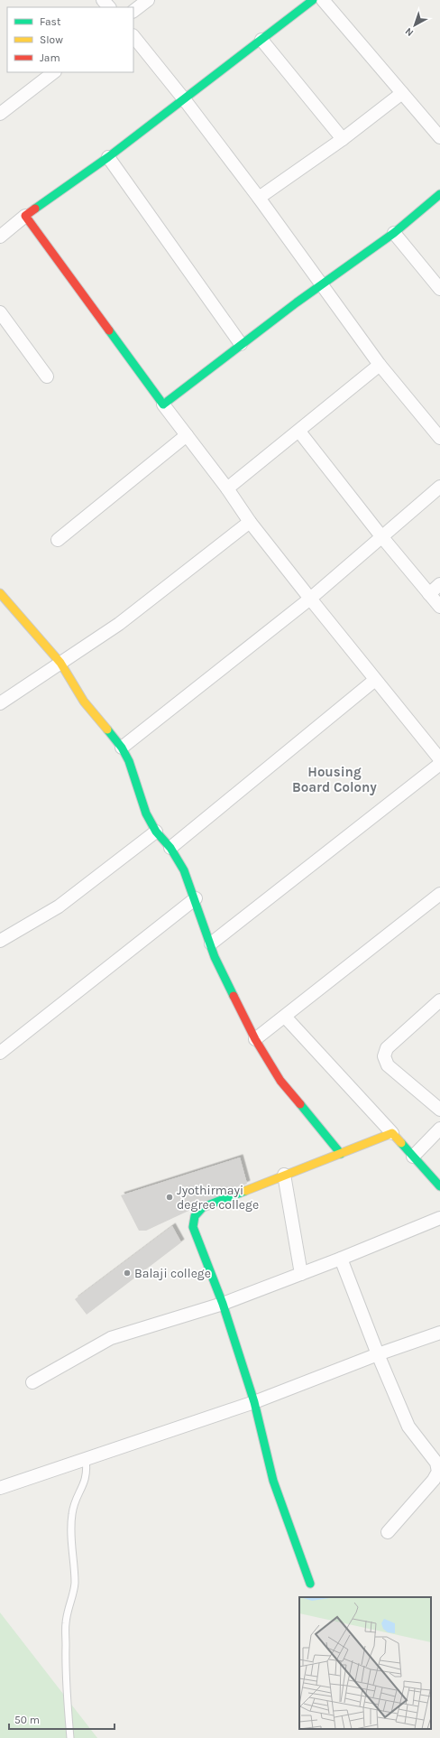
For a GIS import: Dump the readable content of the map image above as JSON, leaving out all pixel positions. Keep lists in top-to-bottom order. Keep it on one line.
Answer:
{"districts":["Housing Board Colony"],"places":["Jyothirmayi degree college","Balaji college"],"legend":["Fast","Slow","Jam"],"scale_bar":"50 m","north":"bottom left"}
